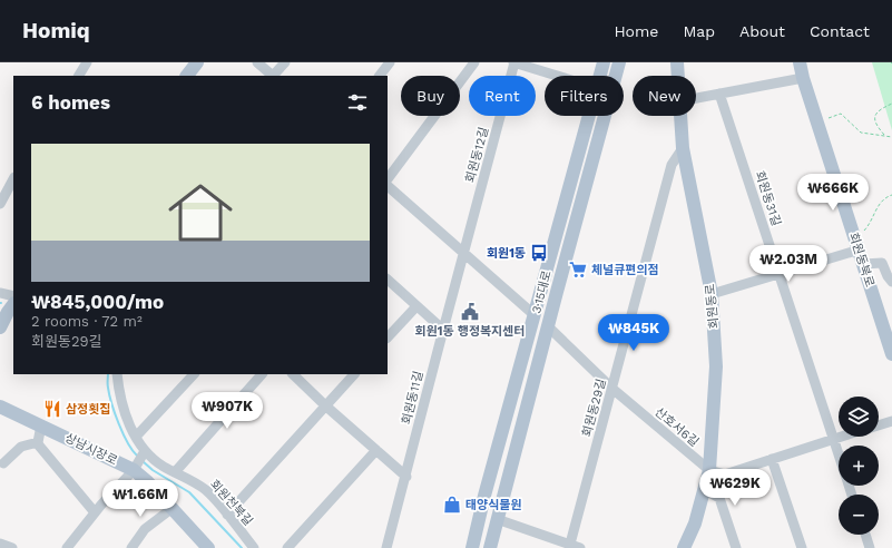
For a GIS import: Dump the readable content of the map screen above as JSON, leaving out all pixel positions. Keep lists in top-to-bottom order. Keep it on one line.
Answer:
{"streets":{"main road":["회원동북로","3·15대로","회원동로","상남시장로"],"street":["회원동12길","회원동31길","회원동11길","회원동29길","산호서6길","회원천북길"]},"crossings":[["회원동12길","회원동11길"],["3·15대로","산호서6길"],["회원동로","회원동29길"],["회원동로","산호서6길"],["회원동29길","산호서6길"],["상남시장로","회원천북길"]],"places":{"bus stop":["회원1동"],"supermarket":["체널큐편의점"],"public building":["회원1동 행정복지센터"],"restaurant":["삼정횟집"],"shop":["태양식물원"]},"page":{"header":"Homiq","nav":["Home","Map","About","Contact"],"chip":["Buy","Rent","Filters","New"],"heading":"6 homes","list":[{"name":"₩845,000/mo","note":"2 rooms · 72 m² · 회원동29길"}],"price":["₩666K","₩2.03M","₩845K","₩907K","₩629K","₩1.66M"],"map_buttons":["+","−"]}}
